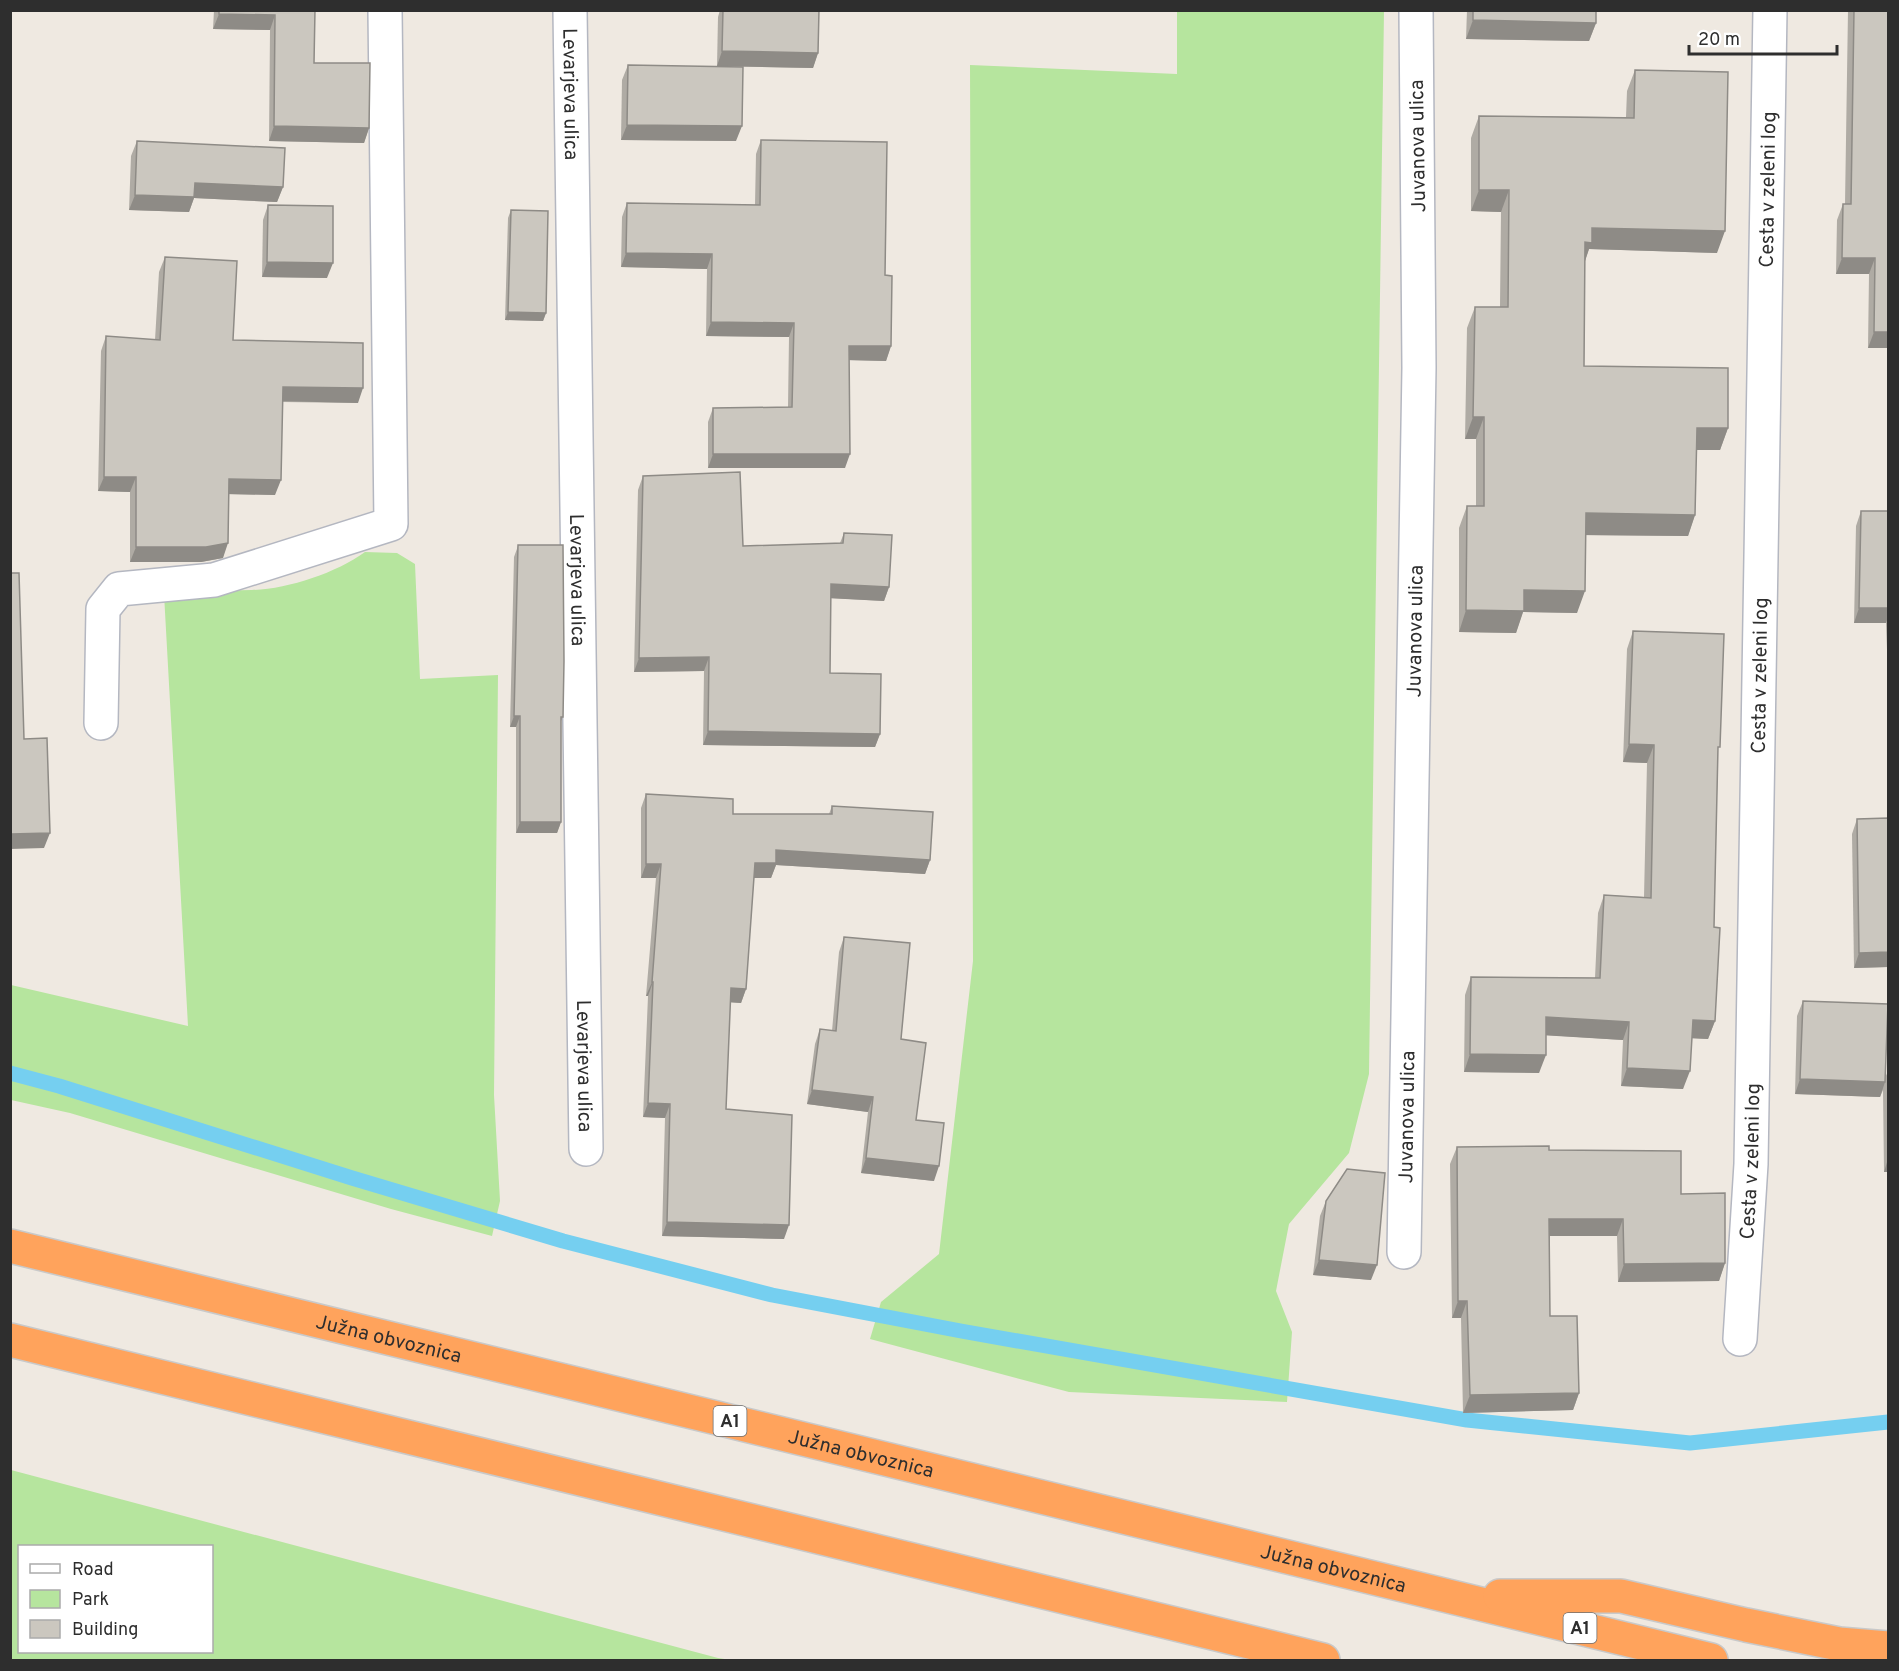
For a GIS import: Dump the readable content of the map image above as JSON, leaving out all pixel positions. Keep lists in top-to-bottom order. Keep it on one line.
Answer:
{"streets":{"highway":["Južna obvoznica","A1"],"street":["Levarjeva ulica","Juvanova ulica","Cesta v zeleni log"]},"legend":["Road","Park","Building"],"scale_bar":"20 m"}
